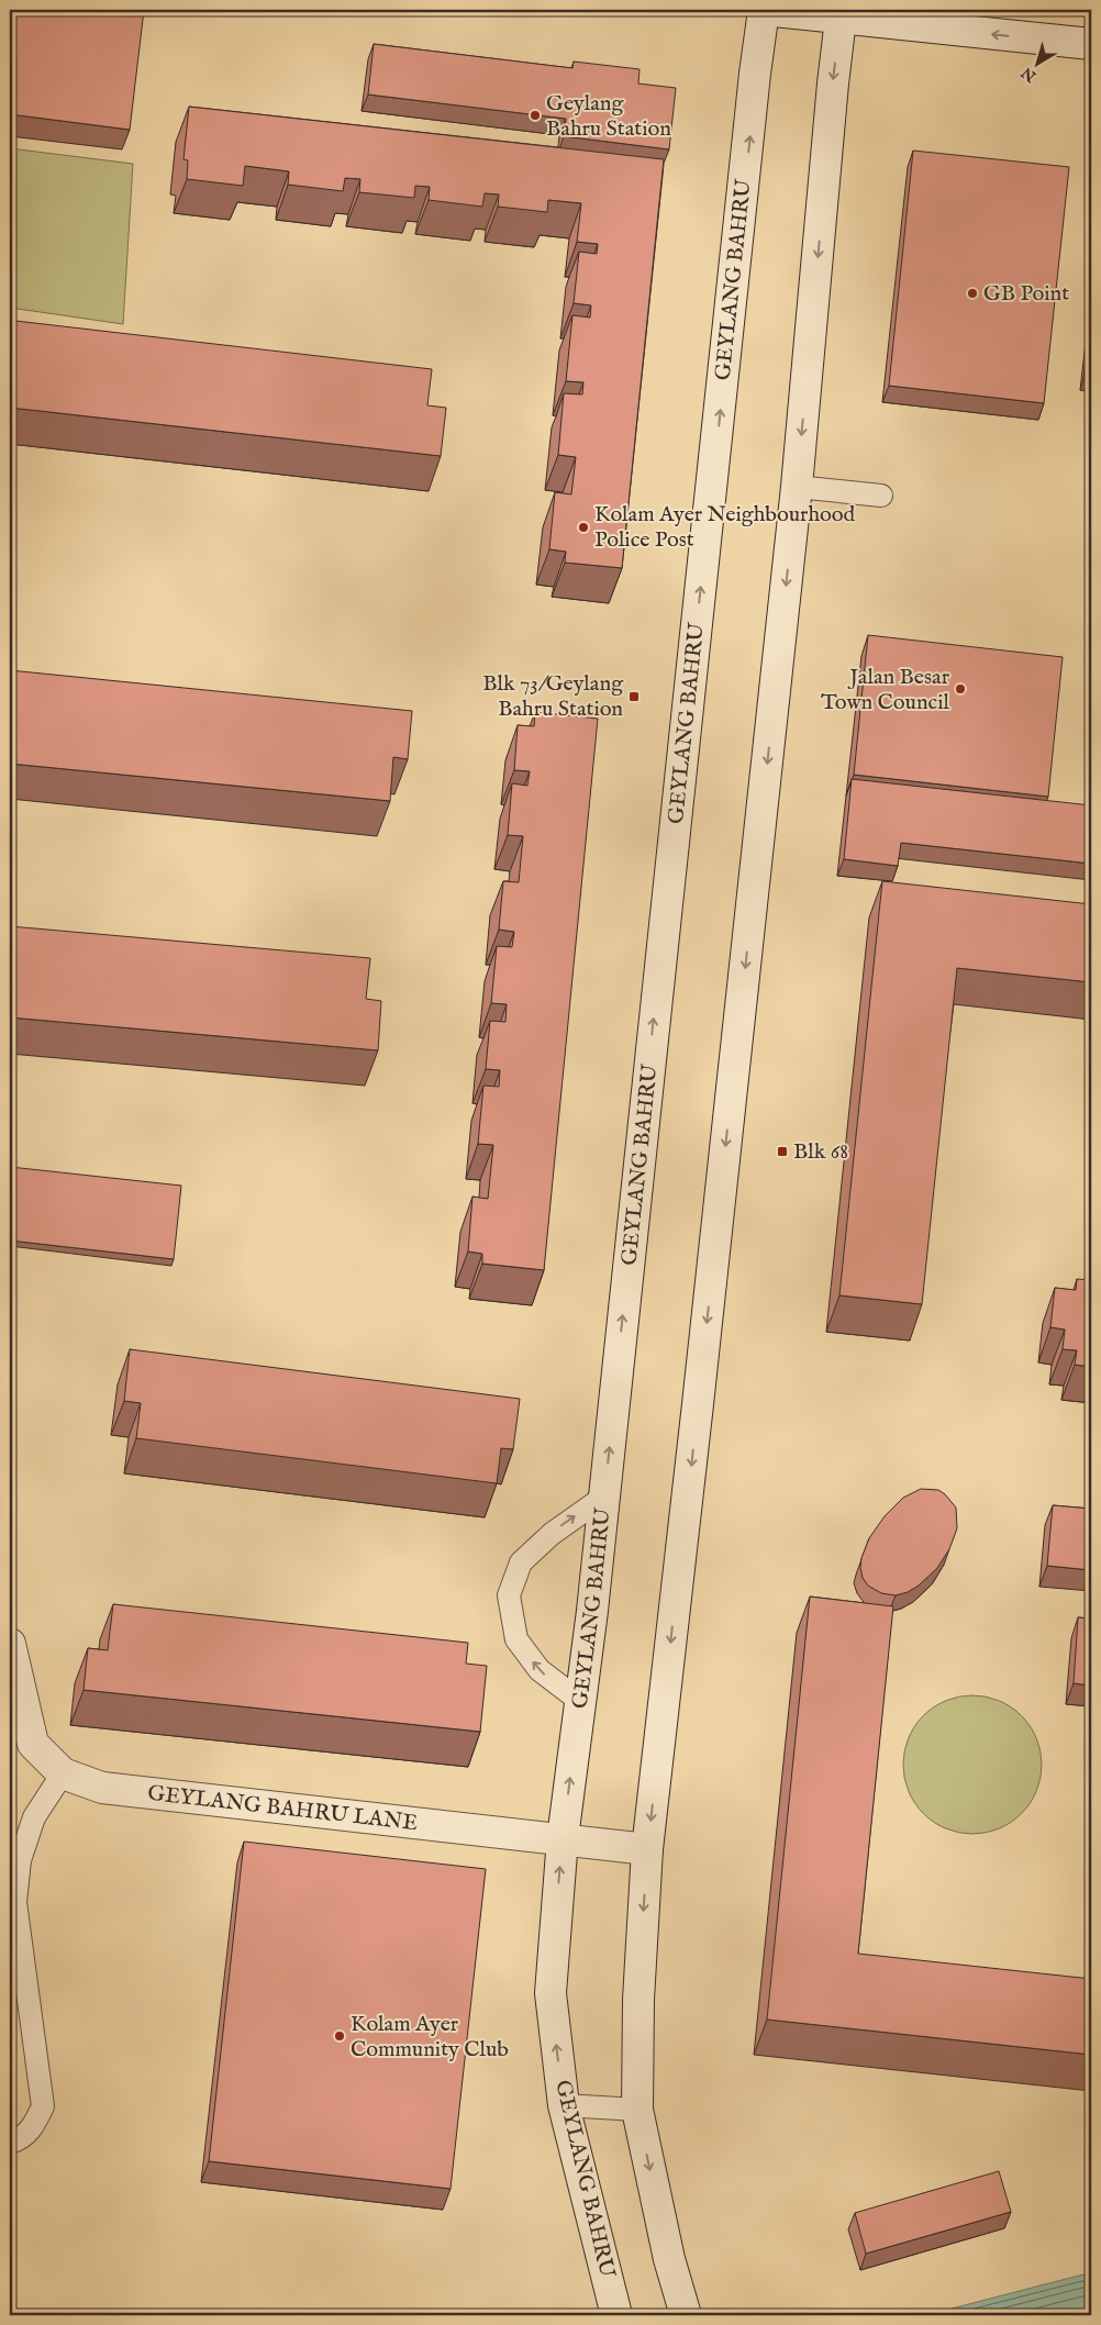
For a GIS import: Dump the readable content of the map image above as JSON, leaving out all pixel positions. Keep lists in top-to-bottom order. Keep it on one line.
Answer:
{"streets":{"main road":["GEYLANG BAHRU","GEYLANG BAHRU LANE"]},"crossings":[["GEYLANG BAHRU","GEYLANG BAHRU LANE"]],"places":{"other":["Geylang Bahru Station","GB Point","Kolam Ayer Neighbourhood Police Post","Jalan Besar Town Council","Kolam Ayer Community Club"],"transit":["Blk 73/Geylang Bahru Station","Blk 68"]},"north":"bottom left"}
